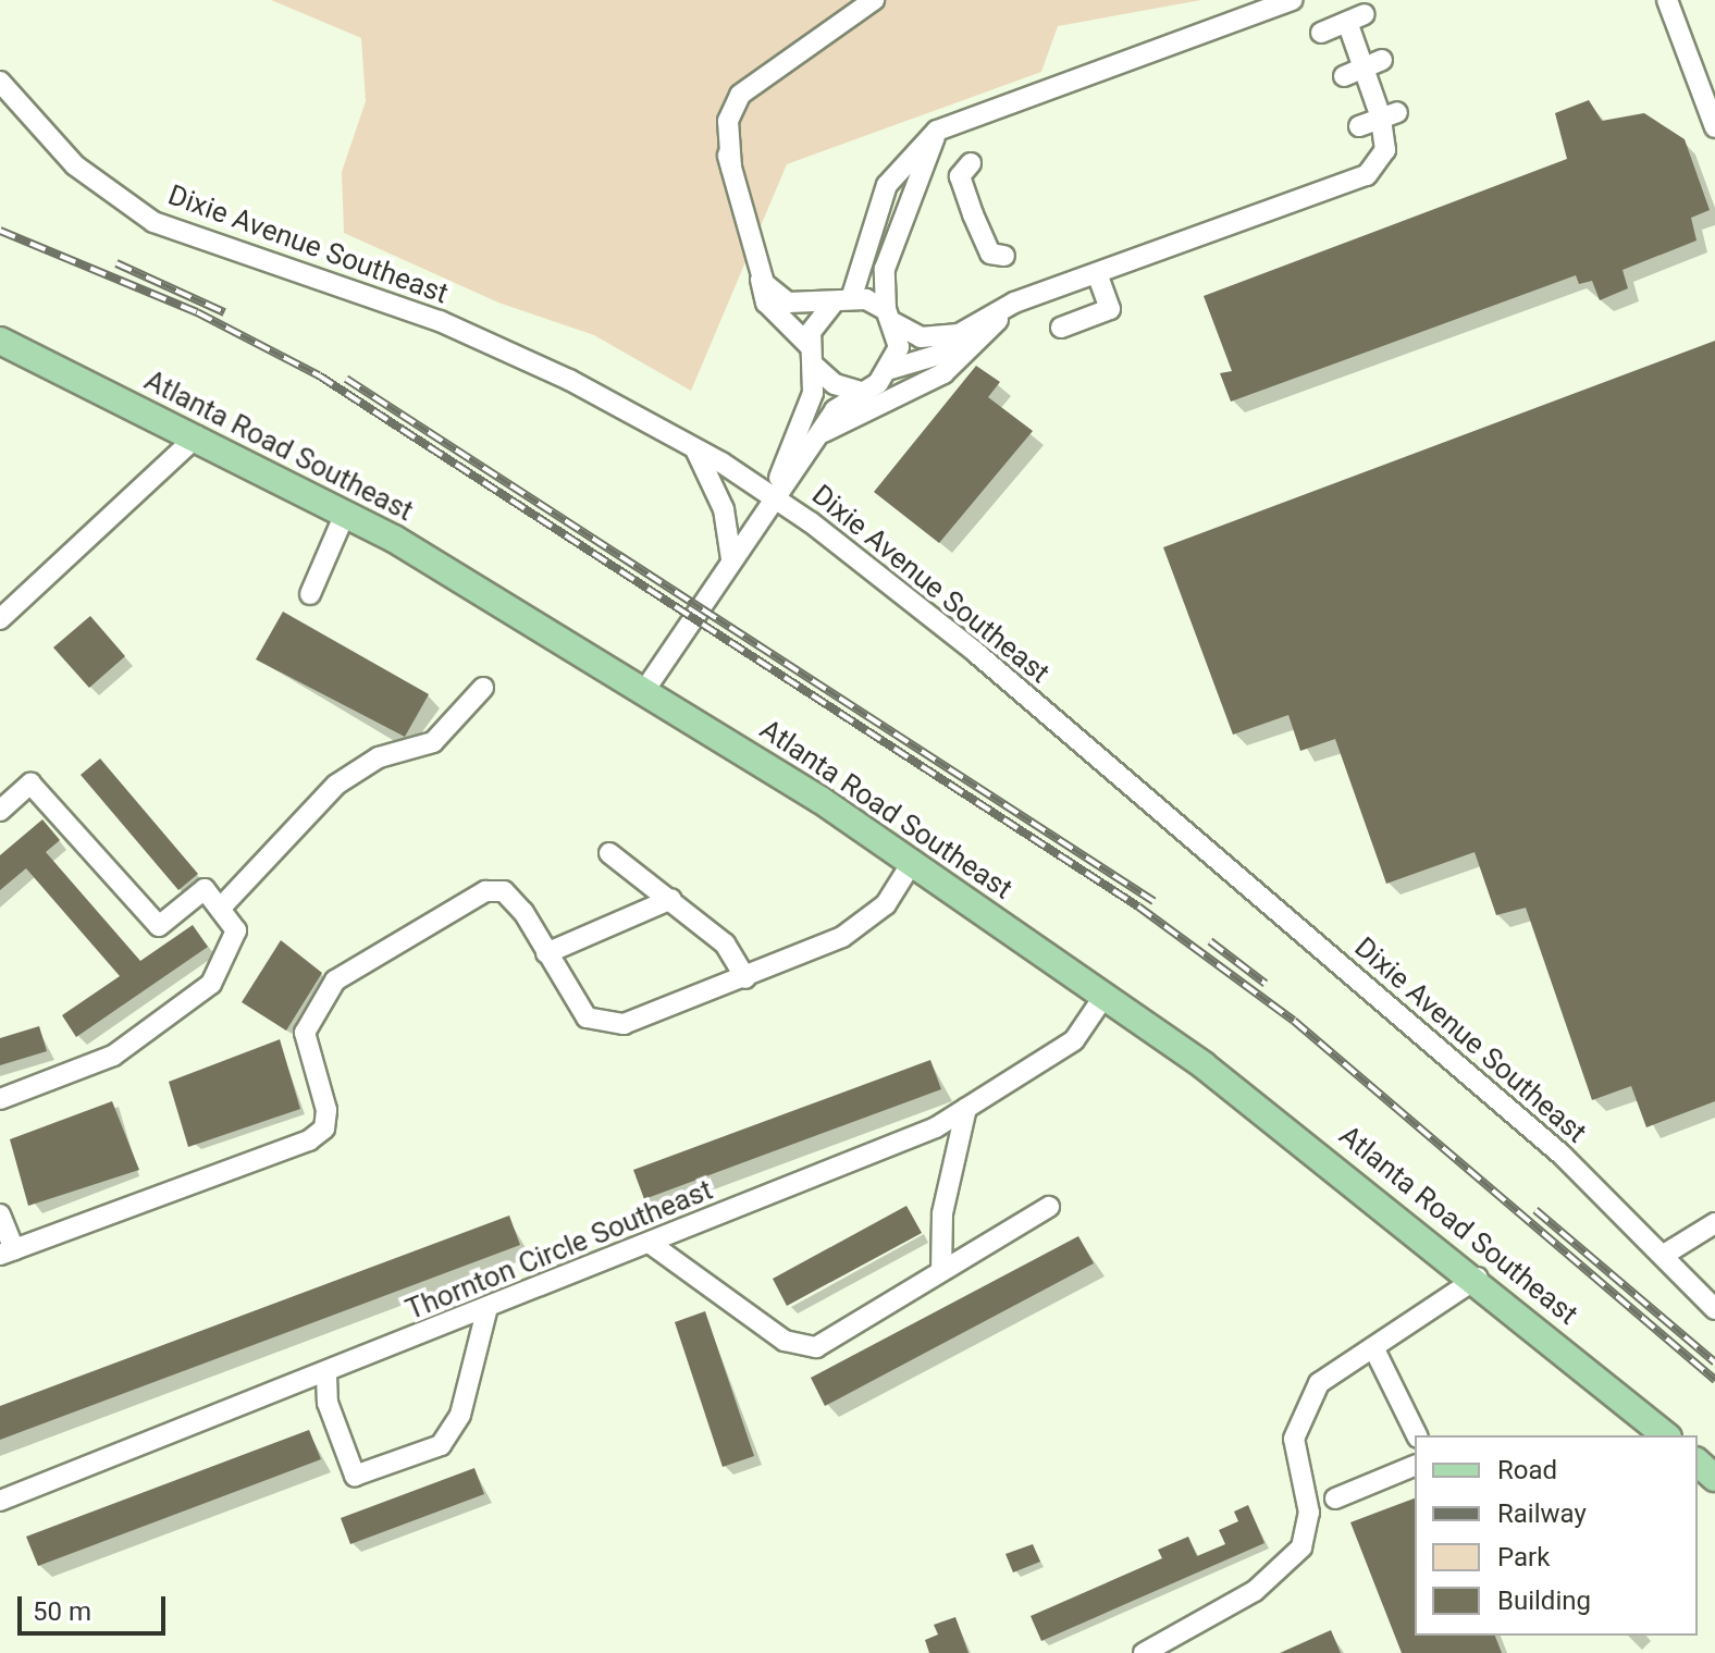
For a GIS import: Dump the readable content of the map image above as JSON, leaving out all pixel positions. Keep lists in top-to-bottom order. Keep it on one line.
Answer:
{"streets":{"main road":["Atlanta Road Southeast"],"street":["Dixie Avenue Southeast","Thornton Circle Southeast"]},"crossings":[["Atlanta Road Southeast","Thornton Circle Southeast"]],"legend":["Road","Railway","Park","Building"],"scale_bar":"50 m"}
